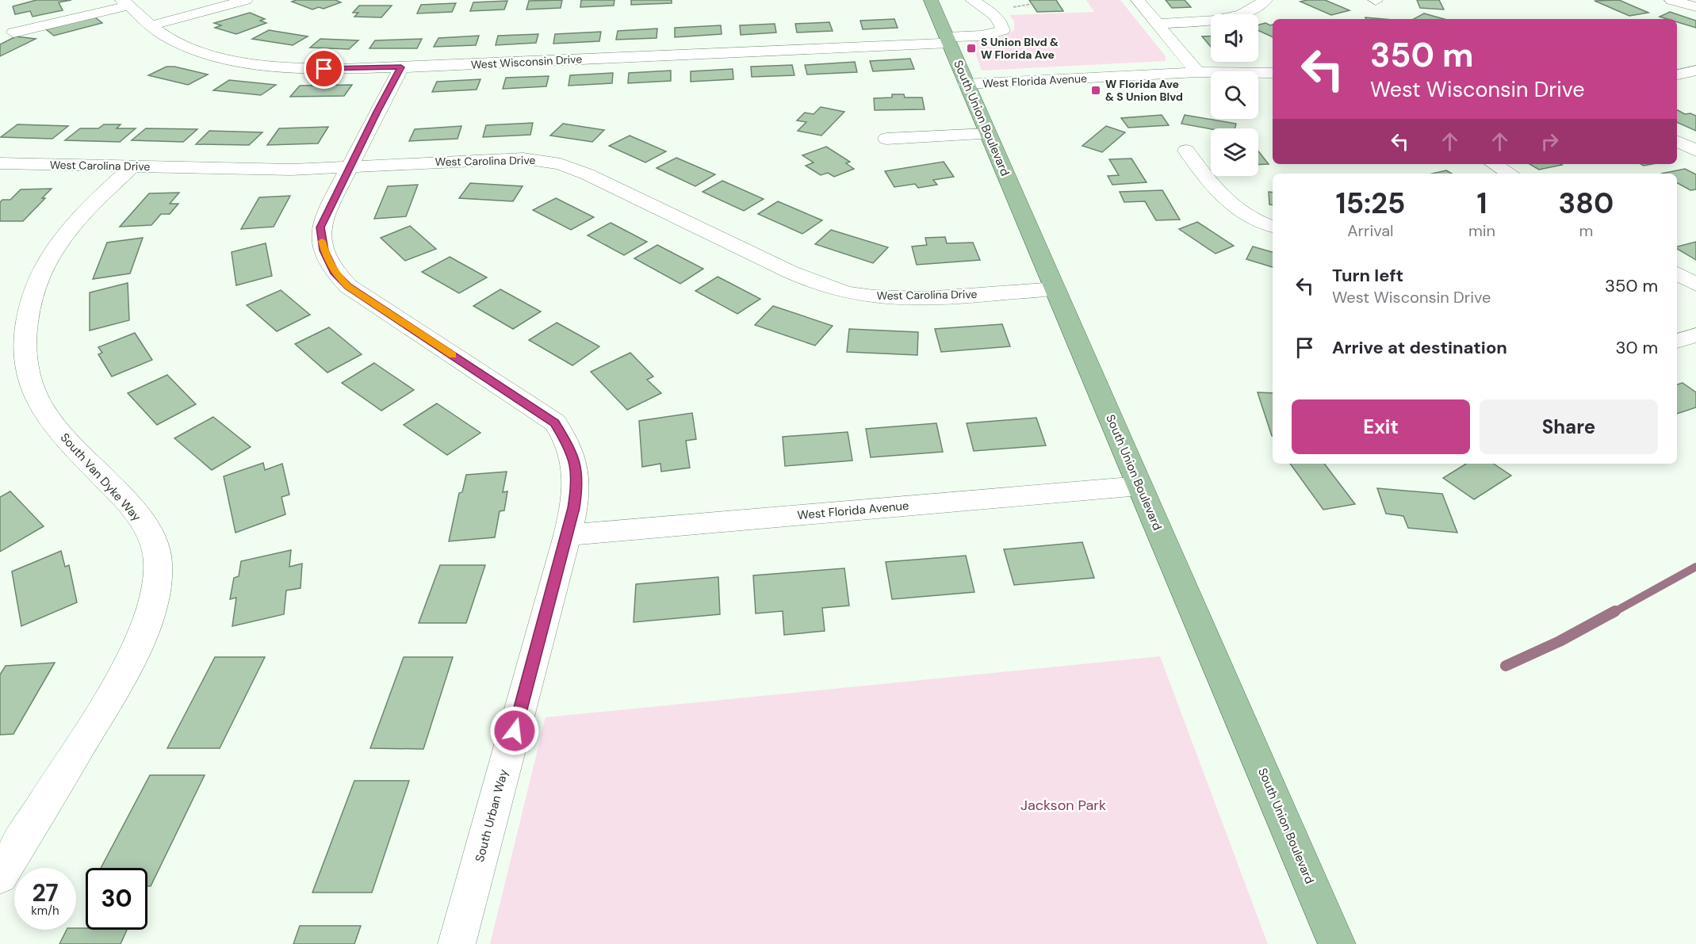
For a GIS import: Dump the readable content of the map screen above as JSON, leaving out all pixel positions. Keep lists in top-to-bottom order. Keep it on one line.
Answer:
{"streets":{"main road":["South Union Boulevard"],"street":["West Wisconsin Drive","West Florida Avenue","West Carolina Drive","South Van Dyke Way","South Urban Way"]},"crossings":[["West Wisconsin Drive","South Union Boulevard"],["West Wisconsin Drive","South Urban Way"],["West Florida Avenue","South Union Boulevard"],["West Florida Avenue","South Urban Way"],["South Union Boulevard","West Carolina Drive"],["West Carolina Drive","South Van Dyke Way"],["West Carolina Drive","South Urban Way"]],"parks":["Jackson Park"],"places":{"transit":["S Union Blvd & W Florida Ave","W Florida Ave & S Union Blvd"]},"page":{"turn":["350 m","West Wisconsin Drive"],"eta":["15:25","Arrival","1","min","380","m"],"list":[{"name":"Turn left","note":"West Wisconsin Drive","value":"350 m"},{"name":"Arrive at destination","value":"30 m"}],"buttons":["Exit","Share"],"speed":"27 km/h","limit":"30"}}
